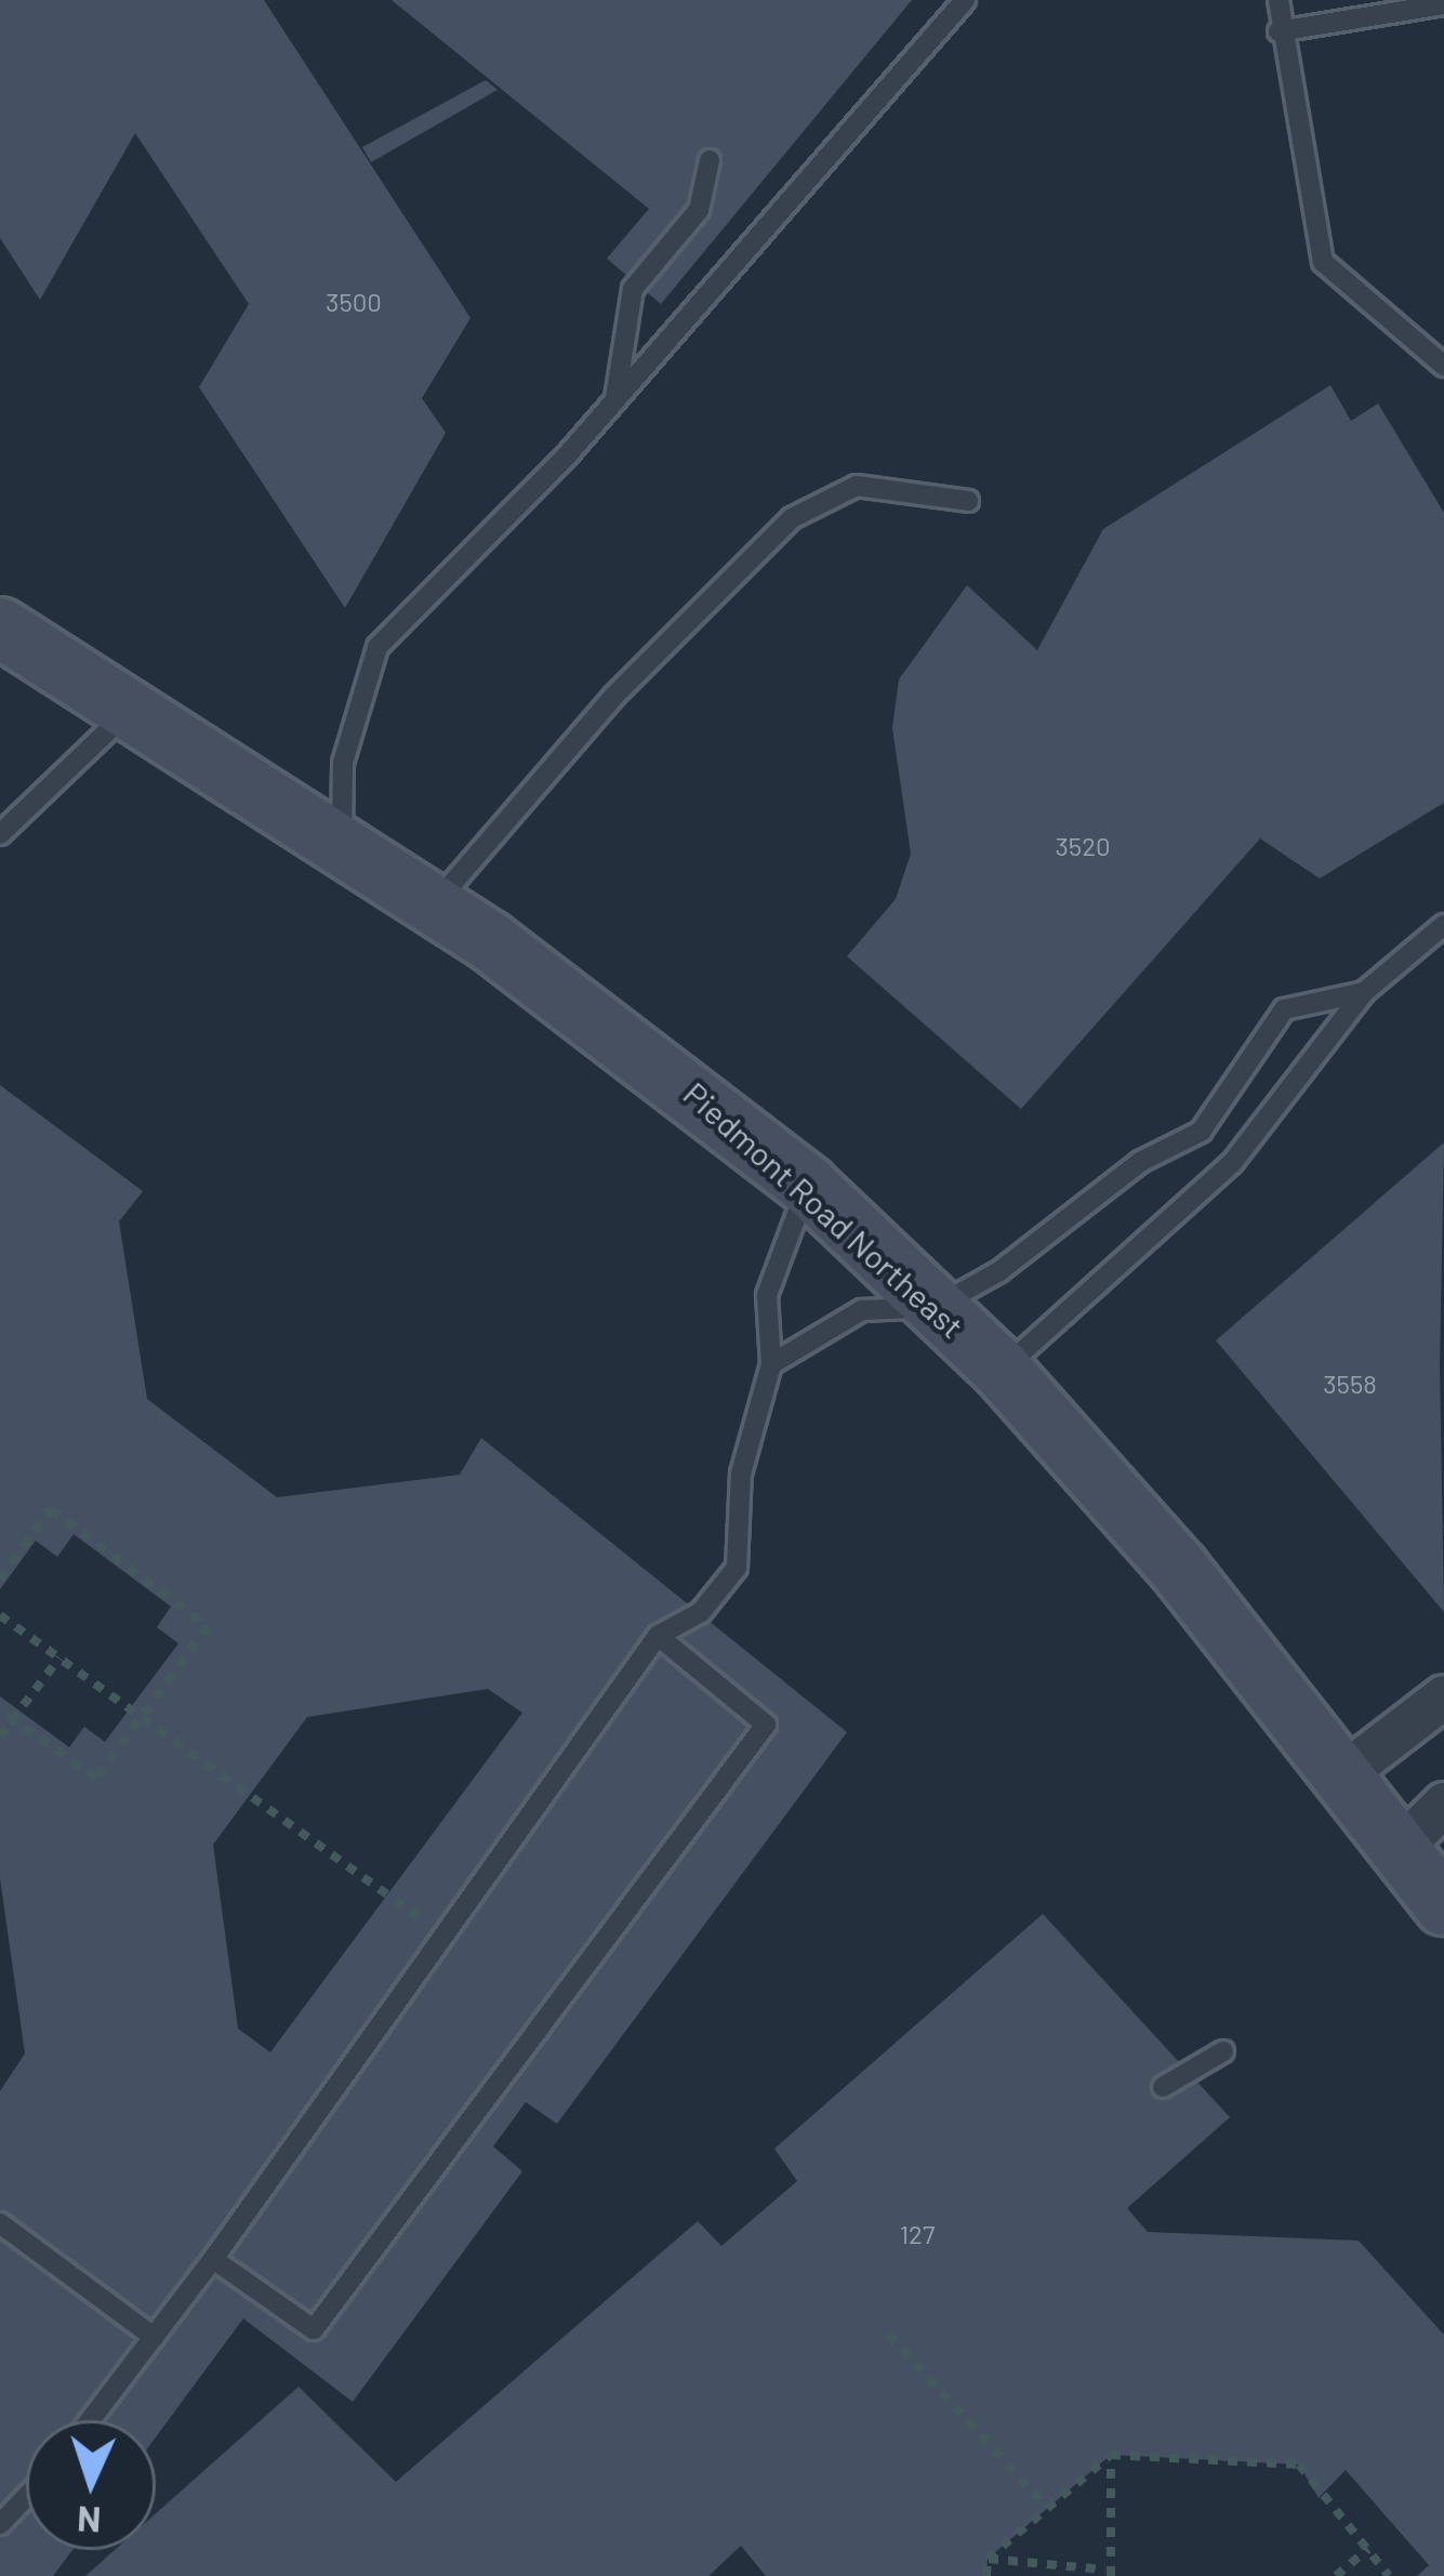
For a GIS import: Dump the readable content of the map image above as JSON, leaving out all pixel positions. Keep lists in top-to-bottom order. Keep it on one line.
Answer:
{"streets":{"main road":["Piedmont Road Northeast"]},"house_numbers":["3500","3520","3558","127"],"north":"bottom"}
